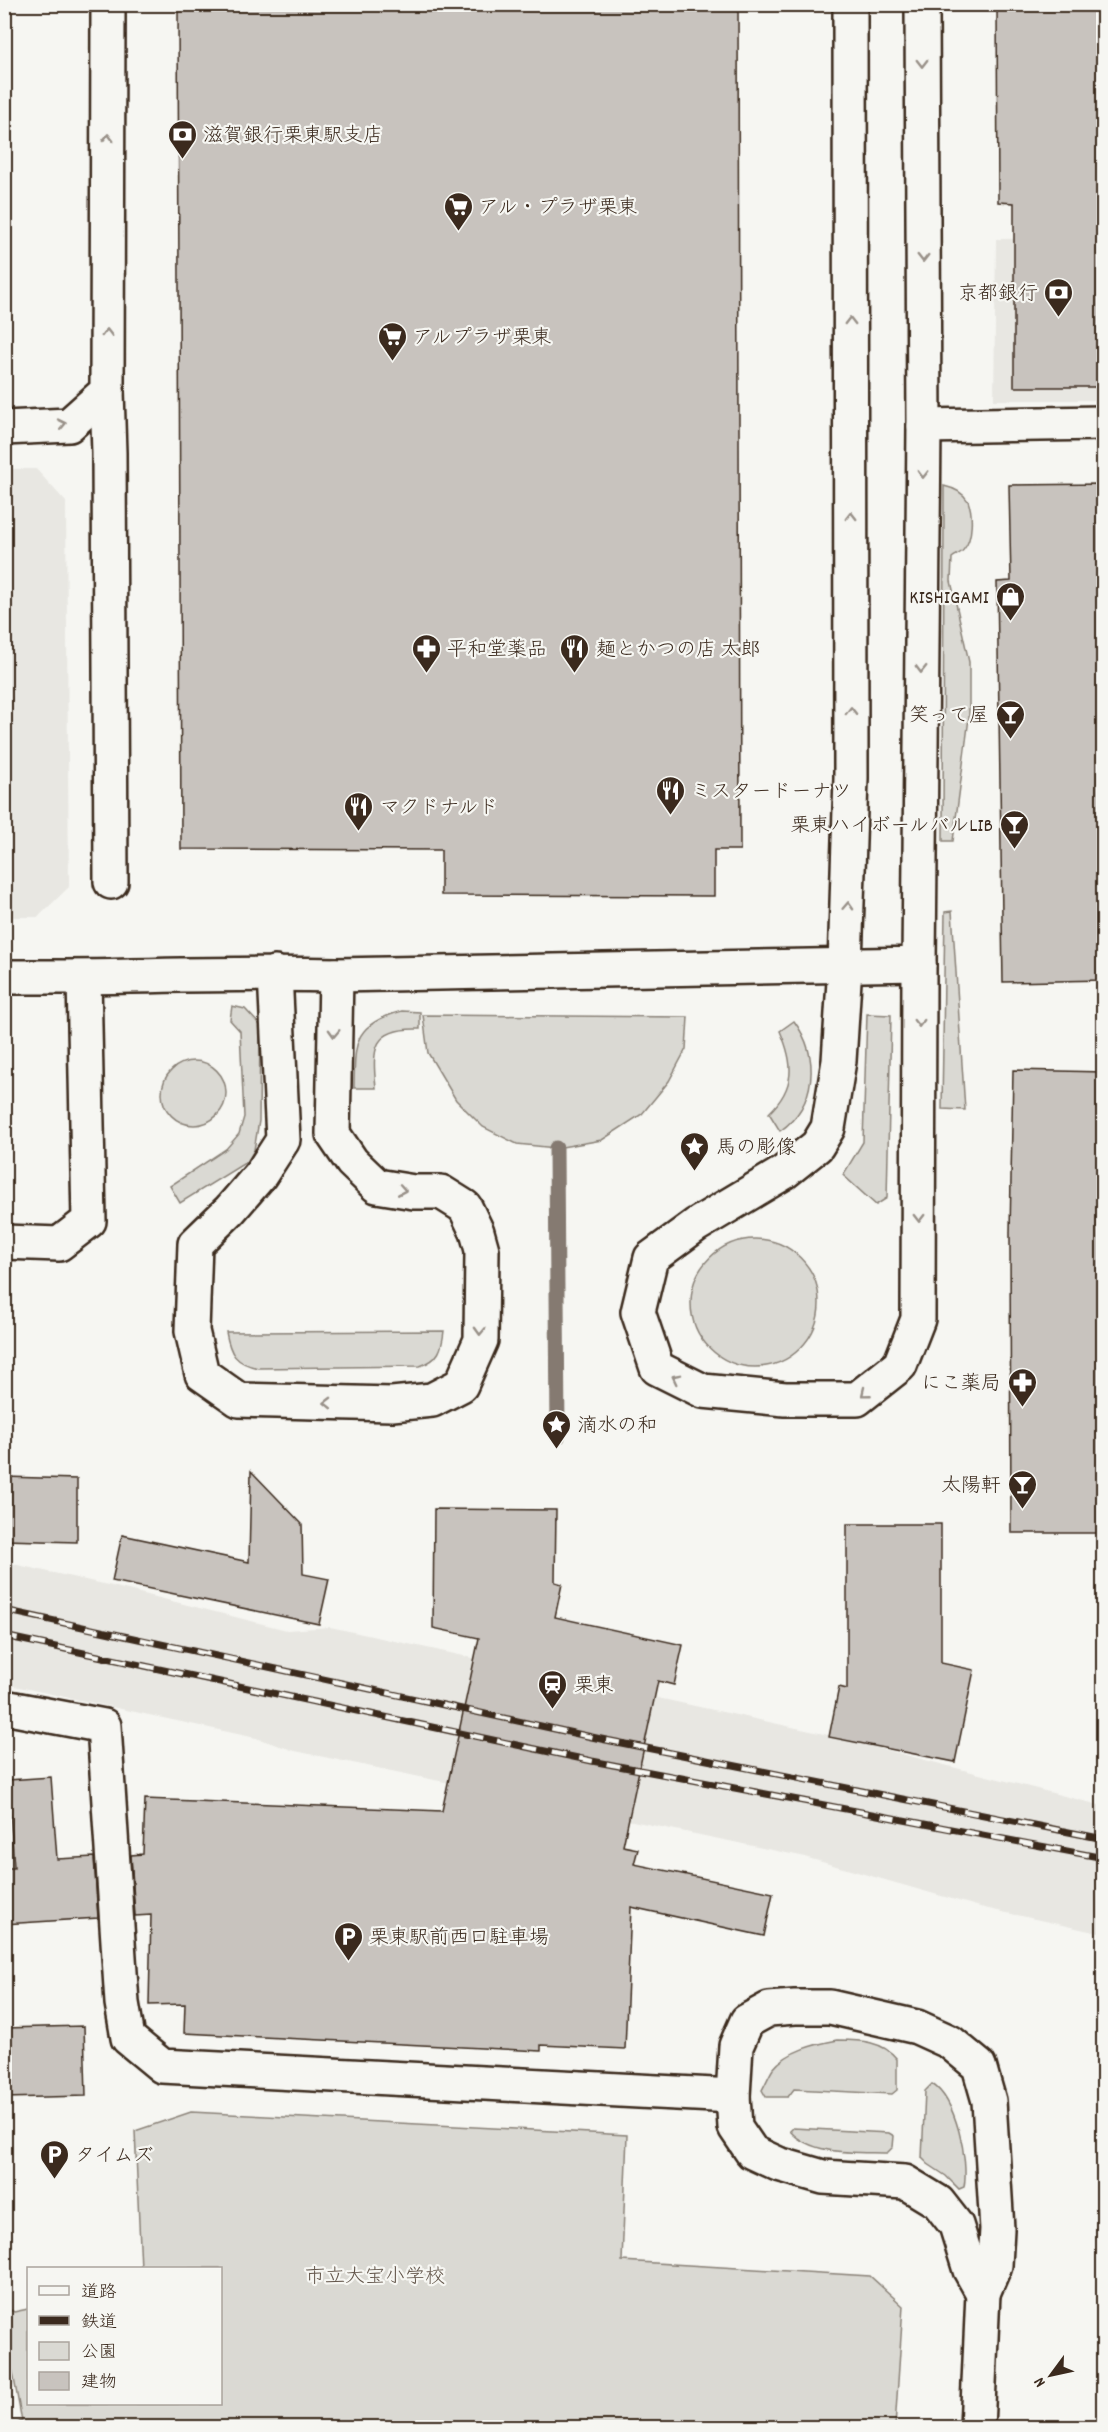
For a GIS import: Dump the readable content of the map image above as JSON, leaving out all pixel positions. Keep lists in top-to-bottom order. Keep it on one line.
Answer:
{"parks":["市立大宝小学校"],"places":{"bank":["滋賀銀行栗東駅支店","京都銀行"],"supermarket":["アル・プラザ栗東","アルプラザ栗東"],"shop":["KISHIGAMI"],"pharmacy":["平和堂薬品","にこ薬局"],"restaurant":["麺とかつの店 太郎","ミスタードーナツ","マクドナルド"],"bar":["笑って屋","栗東ハイボールバルLIB","太陽軒"],"place":["馬の彫像","滴水の和"],"station":["栗東"],"parking":["栗東駅前西口駐車場","タイムズ"]},"legend":["道路","鉄道","公園","建物"],"north":"bottom left"}
